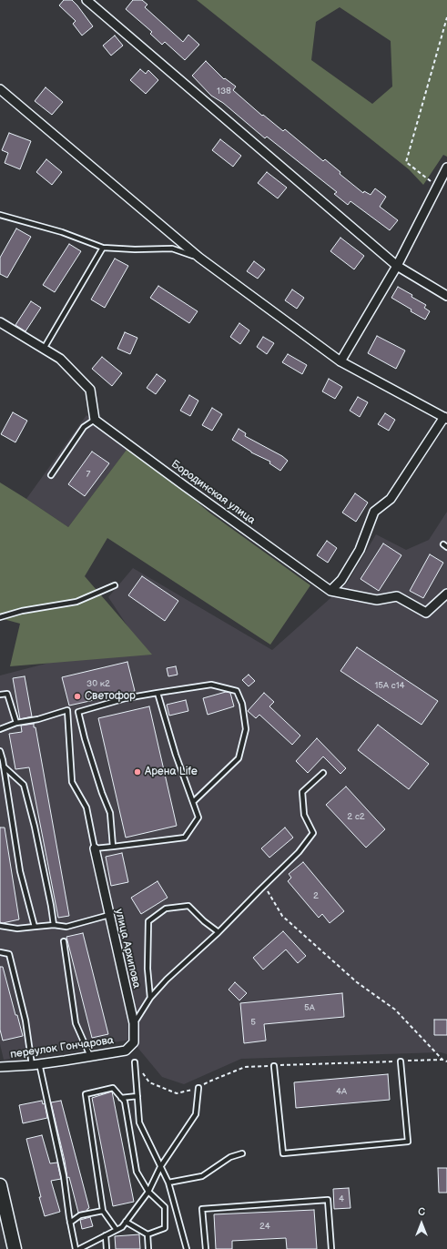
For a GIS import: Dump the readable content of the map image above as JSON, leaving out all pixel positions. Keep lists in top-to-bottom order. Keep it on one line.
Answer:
{"streets":{"street":["Бородинская улица","улица Архипова","переулок Гончарова"]},"crossings":[["улица Архипова","переулок Гончарова"]],"places":["Светофор","Арена Life"],"house_numbers":["138","7","30 к2","15А с14","2 с2","2","5А","5","4А","4","24"],"north":"top"}
